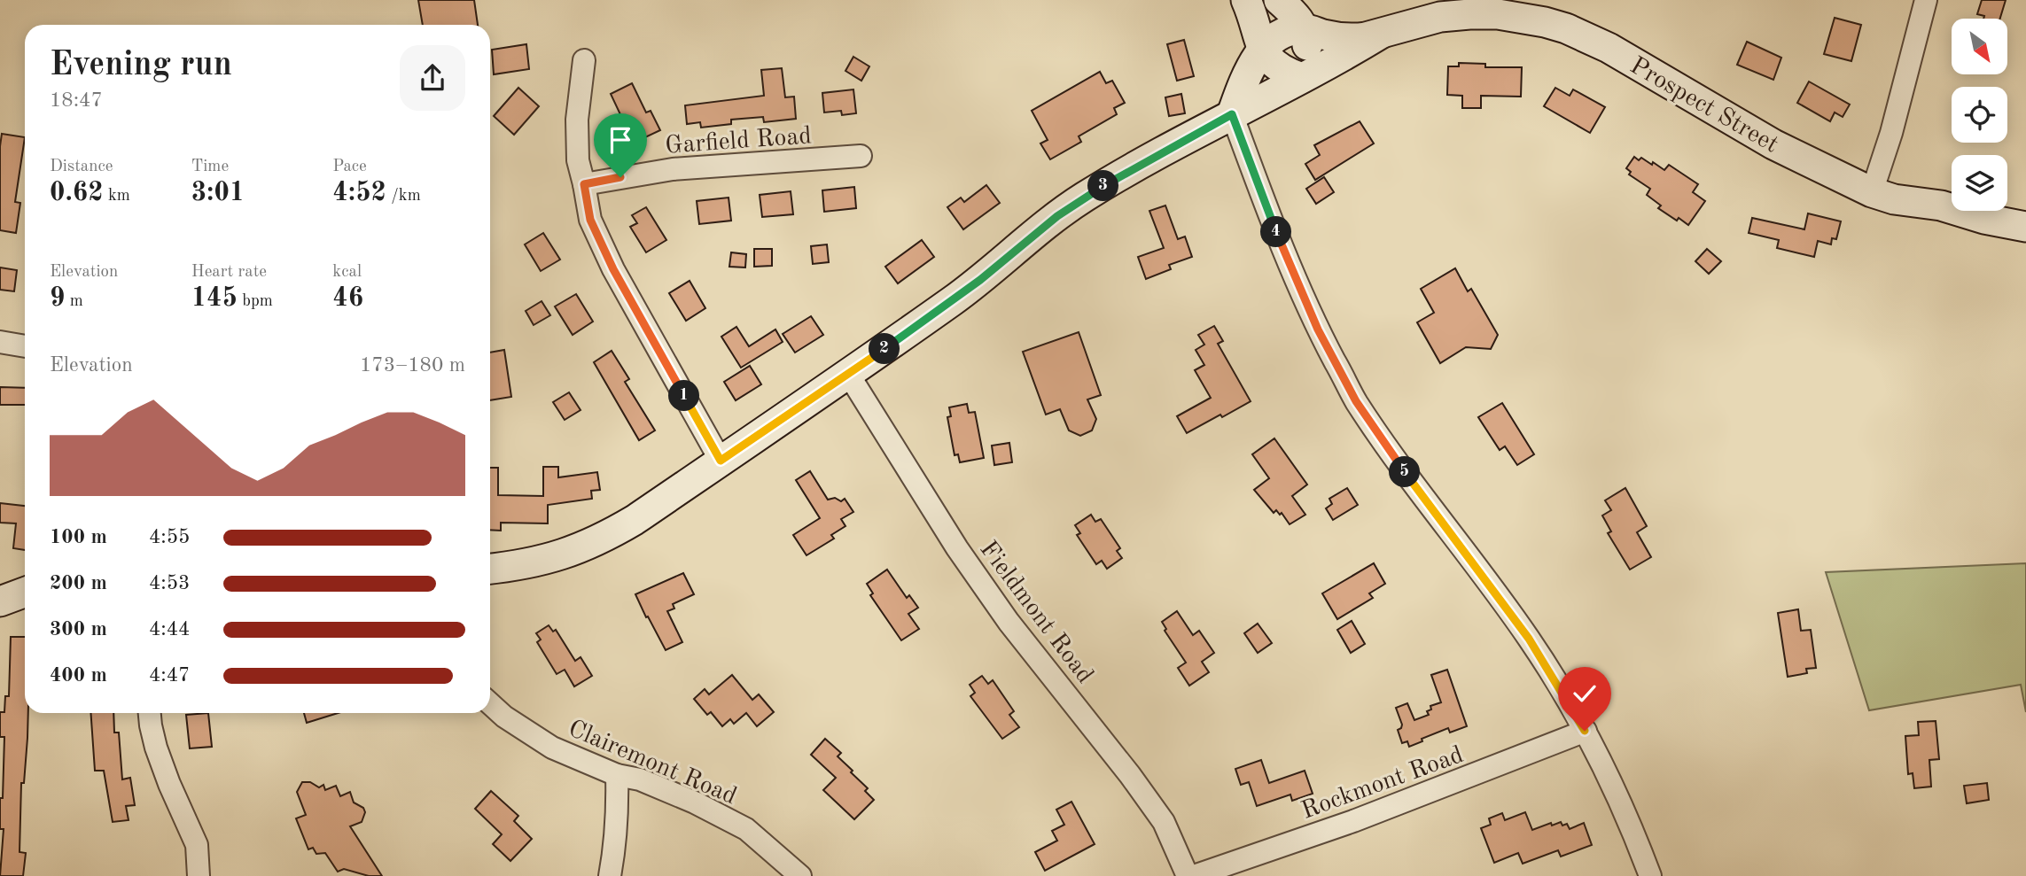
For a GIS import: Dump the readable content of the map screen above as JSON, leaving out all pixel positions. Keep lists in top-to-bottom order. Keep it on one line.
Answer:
{"streets":{"street":["Prospect Street","Garfield Road","Fieldmont Road","Clairemont Road","Rockmont Road"]},"crossings":[["Prospect Street","Fieldmont Road"]],"north":"bottom right","page":{"heading":["Evening run","18:47"],"stats":[["Distance","0.62 km"],["Time","3:01"],["Pace","4:52 /km"],["Elevation","9 m"],["Heart rate","145 bpm"],["kcal","46"]],"pins":["3","4","2","1","5"],"chart":["Elevation","173–180 m"],"list":[{"name":"100 m","note":"4:55"},{"name":"200 m","note":"4:53"},{"name":"300 m","note":"4:44"},{"name":"400 m","note":"4:47"}]}}
